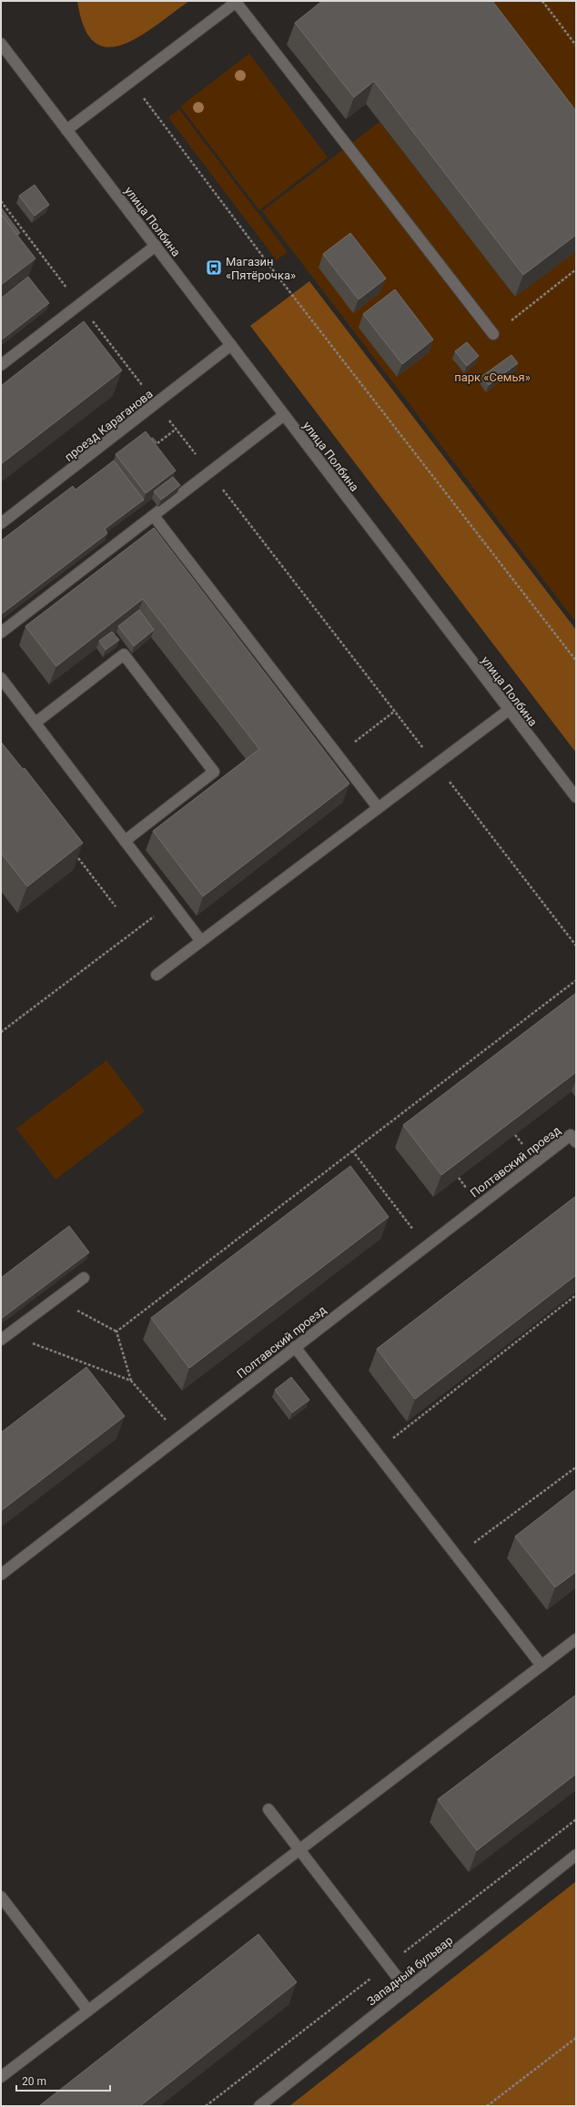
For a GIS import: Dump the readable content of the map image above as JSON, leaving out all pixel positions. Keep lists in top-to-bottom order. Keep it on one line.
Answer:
{"streets":{"street":["улица Полбина","проезд Караганова","Полтавский проезд","Западный бульвар"]},"crossings":[["улица Полбина","проезд Караганова"]],"parks":["парк «Семья»"],"places":{"bus stop":["Магазин «Пятёрочка»"]},"scale_bar":"20 m"}
